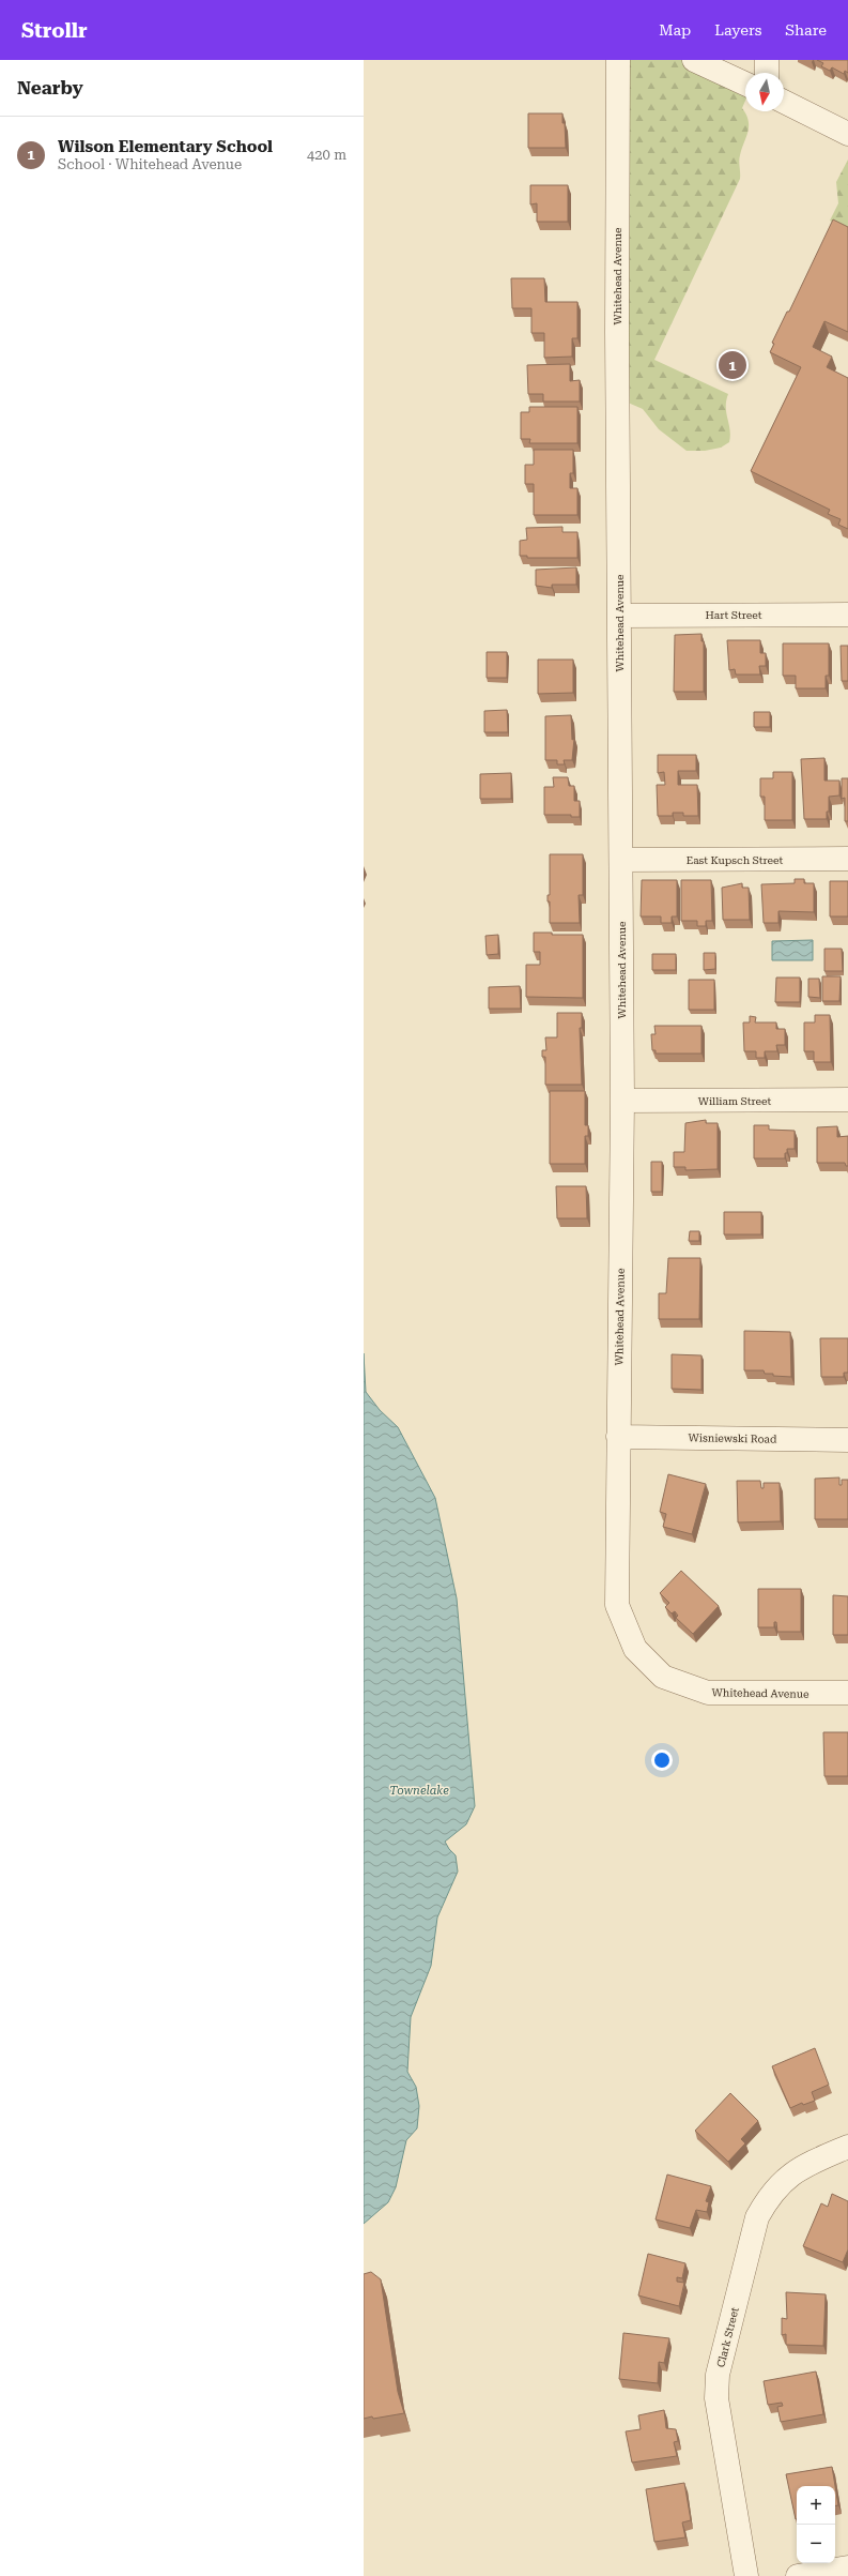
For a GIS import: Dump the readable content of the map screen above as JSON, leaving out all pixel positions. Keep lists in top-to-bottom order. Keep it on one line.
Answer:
{"streets":{"street":["Whitehead Avenue","Hart Street","East Kupsch Street","William Street","Wisniewski Road","Clark Street"]},"crossings":[["Whitehead Avenue","Hart Street"],["Whitehead Avenue","East Kupsch Street"],["Whitehead Avenue","William Street"],["Whitehead Avenue","Wisniewski Road"]],"water":["Townelake"],"north":"bottom","page":{"header":"Strollr","nav":["Map","Layers","Share"],"heading":"Nearby","list":[{"mark":"1","name":"Wilson Elementary School","note":"School · Whitehead Avenue","value":"420 m"}],"pins":"1","map_buttons":["+","−"]}}
